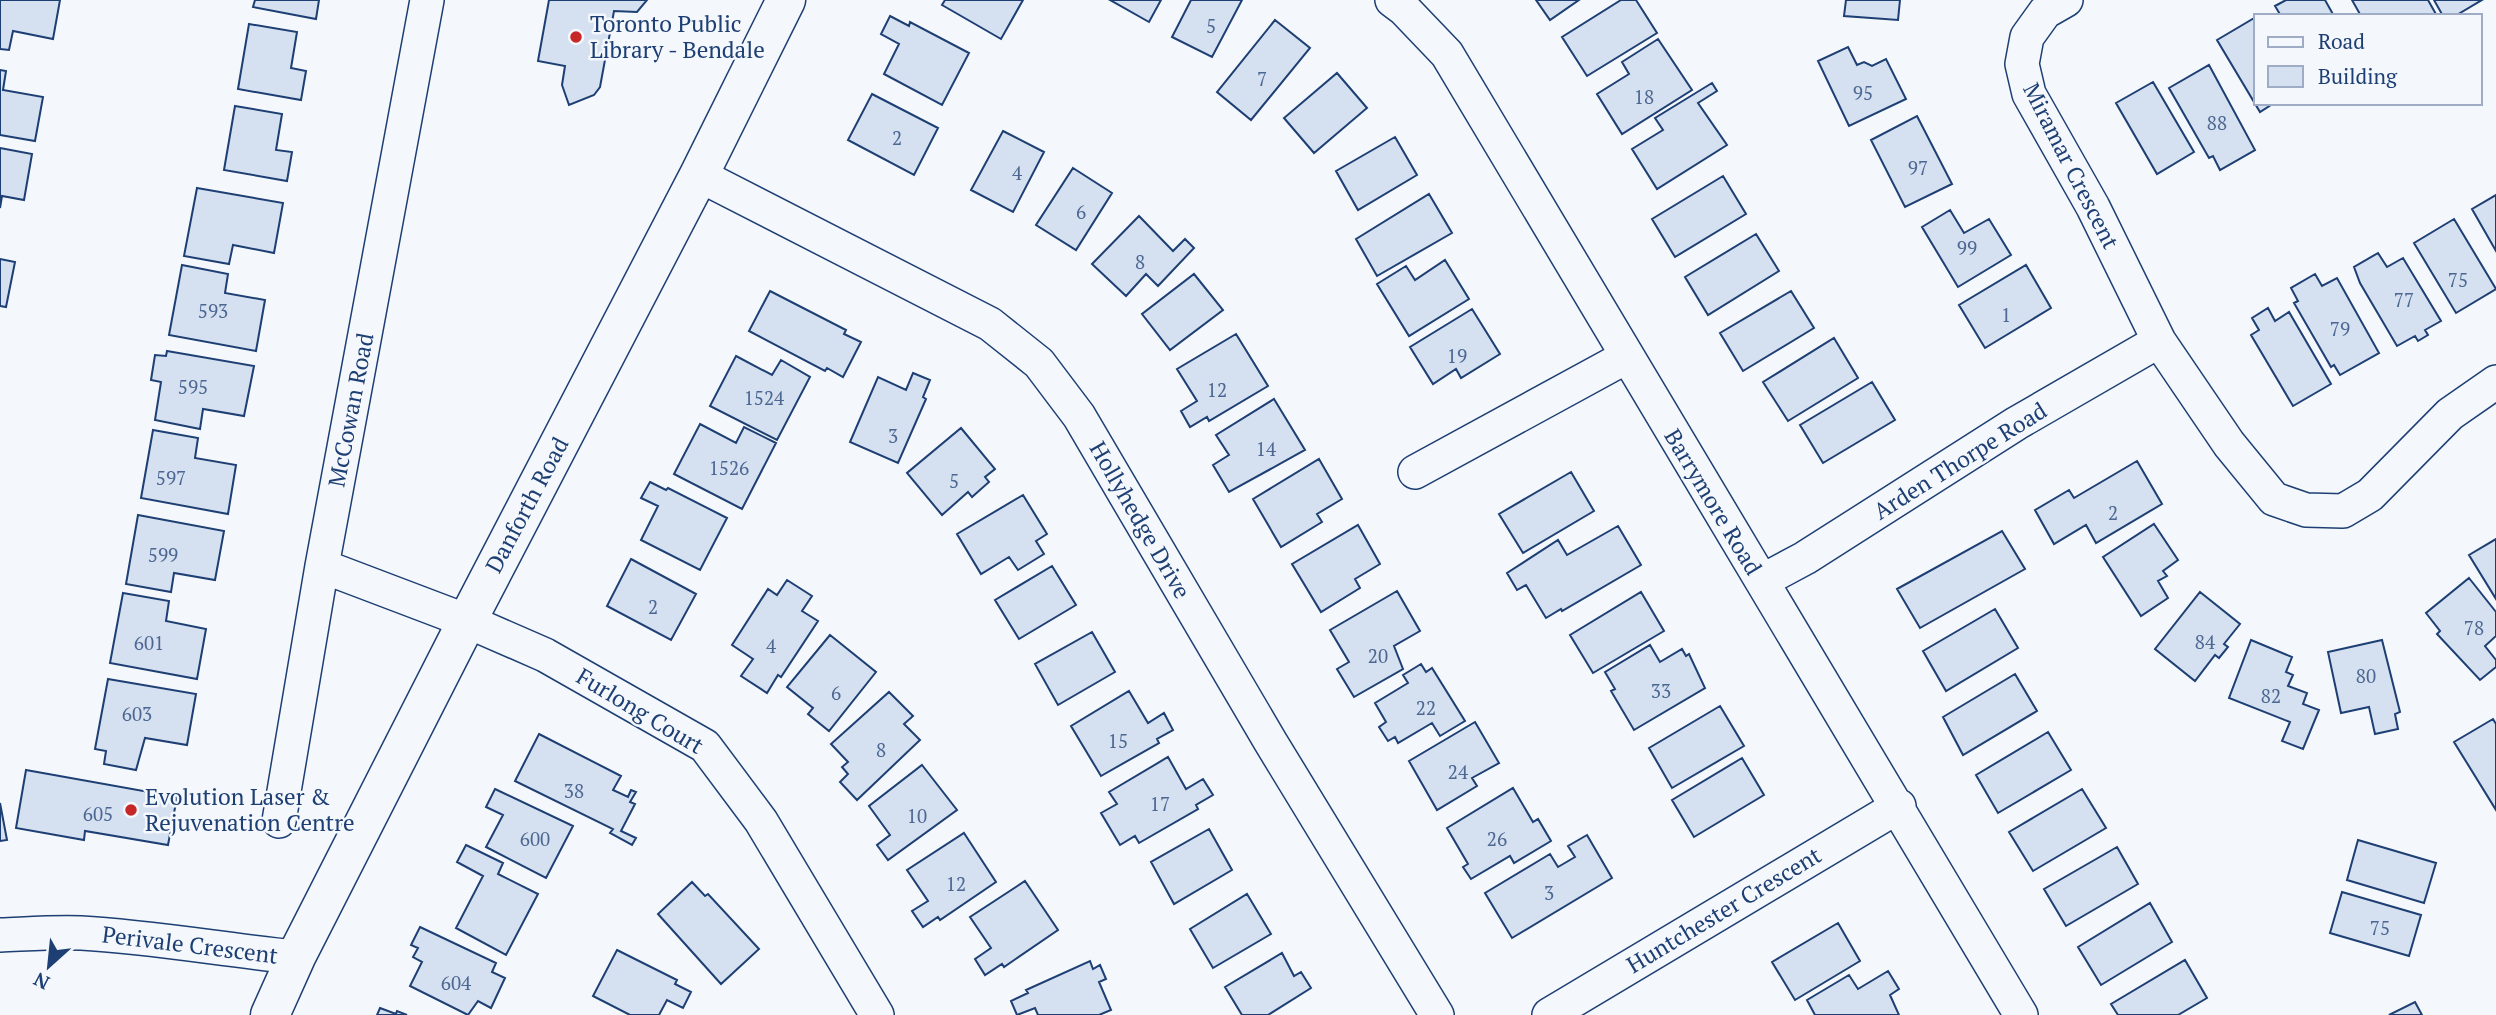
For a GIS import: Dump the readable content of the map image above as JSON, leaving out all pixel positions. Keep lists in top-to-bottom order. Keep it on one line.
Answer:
{"streets":{"main road":["Danforth Road"],"street":["Miramar Crescent","McCowan Road","Arden Thorpe Road","Barrymore Road","Hollyhedge Drive","Furlong Court","Huntchester Crescent","Perivale Crescent"]},"crossings":[["Miramar Crescent","Arden Thorpe Road"],["McCowan Road","Furlong Court"],["Arden Thorpe Road","Barrymore Road"],["Barrymore Road","Huntchester Crescent"],["Danforth Road","Hollyhedge Drive"],["Danforth Road","Furlong Court"],["Danforth Road","Perivale Crescent"]],"places":["Toronto Public Library - Bendale","Evolution Laser & Rejuvenation Centre"],"house_numbers":["5","7","95","18","88","2","97","4","6","99","8","75","77","593","1","79","19","595","12","1524","3","14","1526","597","5","2","599","2","78","84","601","4","20","80","33","6","82","22","603","15","8","24","38","17","605","10","600","26","12","3","75","604"],"legend":["Road","Building"],"north":"bottom left"}
